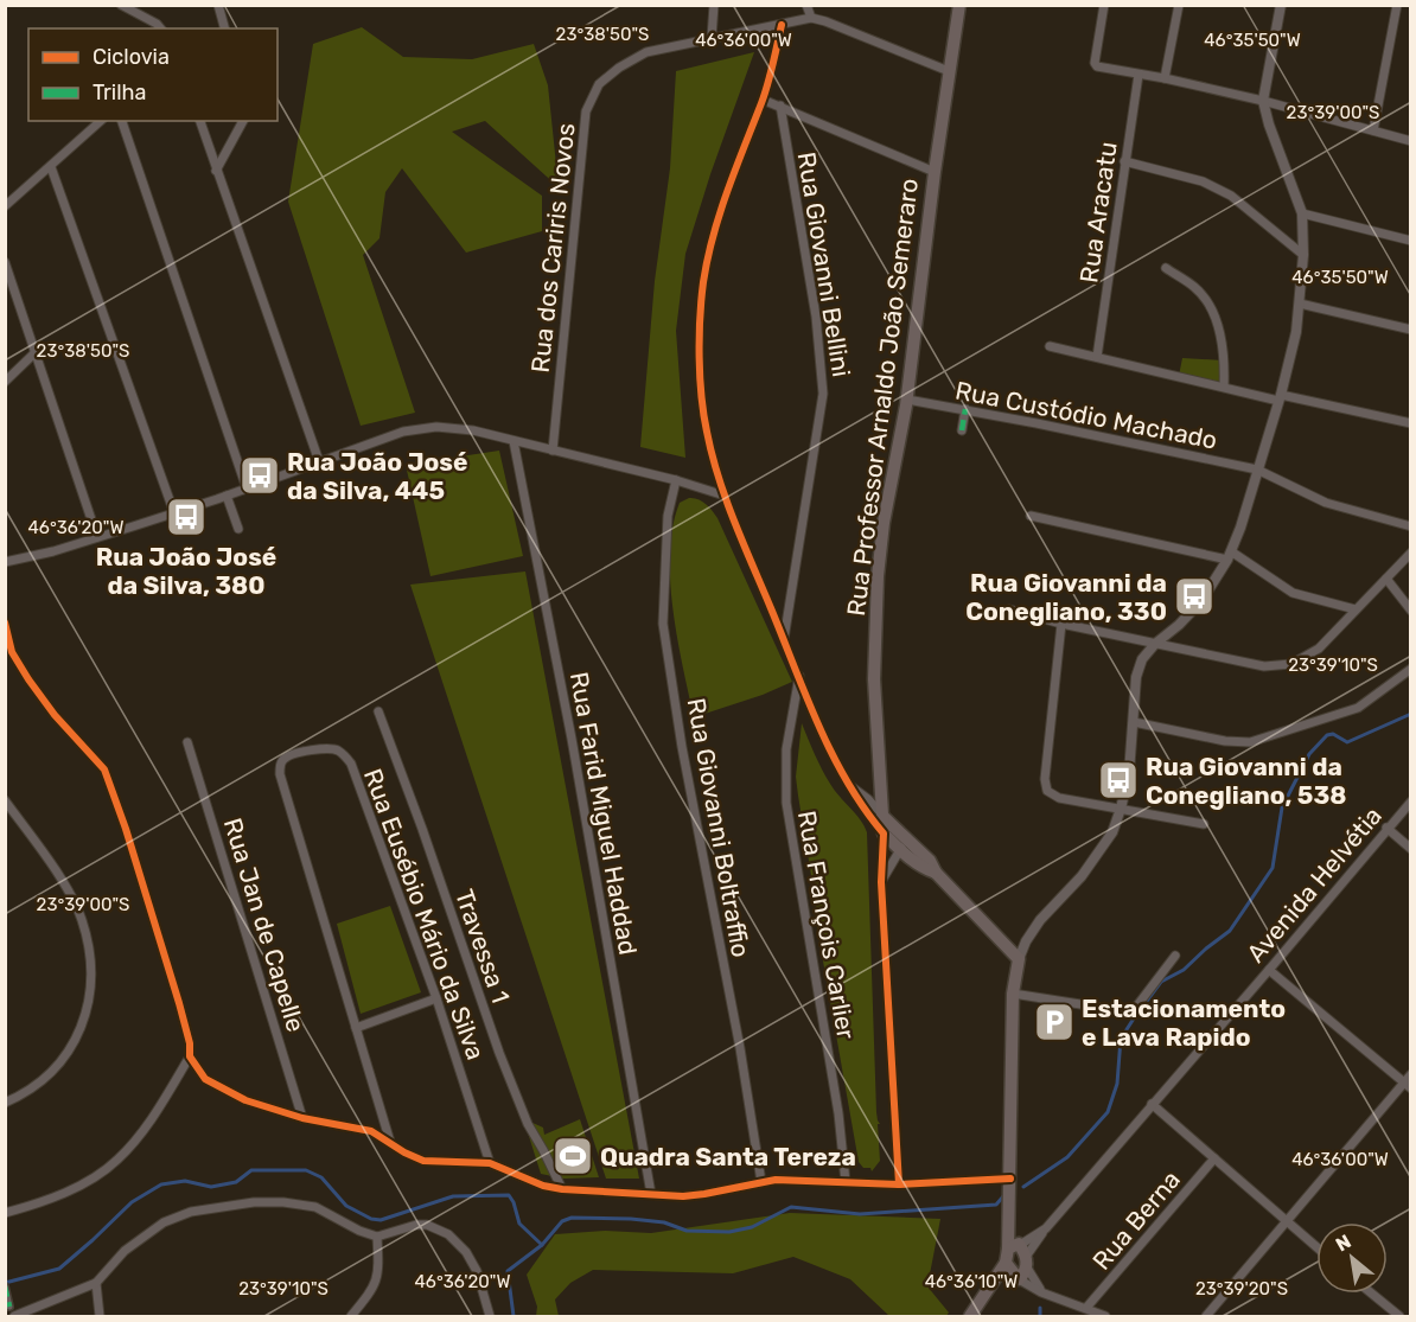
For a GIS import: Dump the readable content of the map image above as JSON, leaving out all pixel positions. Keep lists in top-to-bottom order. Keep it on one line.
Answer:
{"streets":{"main road":["Rua Professor Arnaldo João Semeraro"],"street":["Rua Aracatu","Rua dos Cariris Novos","Rua Giovanni Bellini","Rua Custódio Machado","Rua Farid Miguel Haddad","Rua Giovanni Boltraffio","Avenida Helvétia","Rua Eusébio Mário da Silva","Rua Jan de Capelle","Rua François Carlier","Travessa 1","Rua Berna"]},"crossings":[["Rua Professor Arnaldo João Semeraro","Rua Custódio Machado"]],"places":{"bus stop":["Rua João José da Silva, 445","Rua João José da Silva, 380","Rua Giovanni da Conegliano, 330","Rua Giovanni da Conegliano, 538"],"parking":["Estacionamento e Lava Rapido"],"sports":["Quadra Santa Tereza"]},"legend":["Ciclovia","Trilha"],"north":"top left","coordinates":["23°38'50\"S","46°35'50\"W","46°36'00\"W","23°39'00\"S","46°36'20\"W","23°39'10\"S","46°36'10\"W","23°39'20\"S"]}
